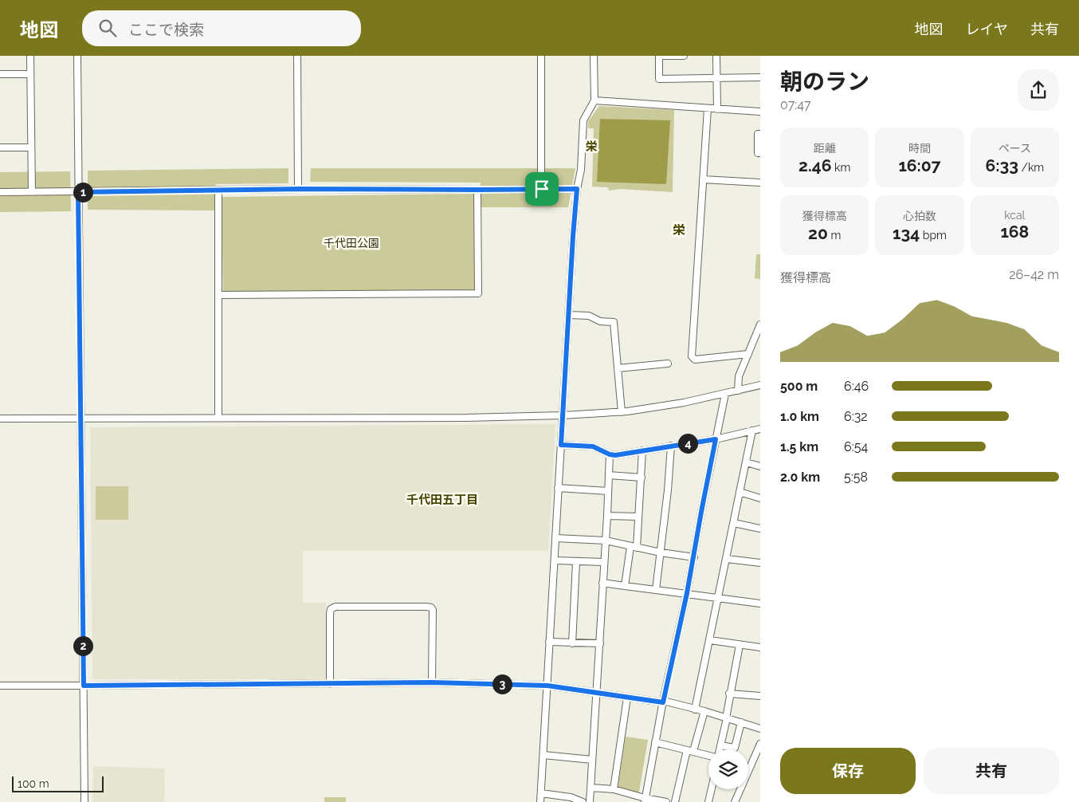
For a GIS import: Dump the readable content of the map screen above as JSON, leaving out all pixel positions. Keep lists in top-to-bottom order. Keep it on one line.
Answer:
{"districts":["栄","栄","千代田五丁目"],"parks":["千代田公園"],"scale_bar":"100 m","page":{"header":"地図","search":"ここで検索","nav":["地図","レイヤ","共有"],"heading":["朝のラン","07:47"],"stats":[["距離","2.46 km"],["時間","16:07"],["ペース","6:33 /km"],["獲得標高","20 m"],["心拍数","134 bpm"],["kcal","168"]],"pins":["1","4","2","3"],"chart":["獲得標高","26–42 m"],"list":[{"name":"500 m","note":"6:46"},{"name":"1.0 km","note":"6:32"},{"name":"1.5 km","note":"6:54"},{"name":"2.0 km","note":"5:58"}],"buttons":["保存","共有"],"scale":"100 m"}}
